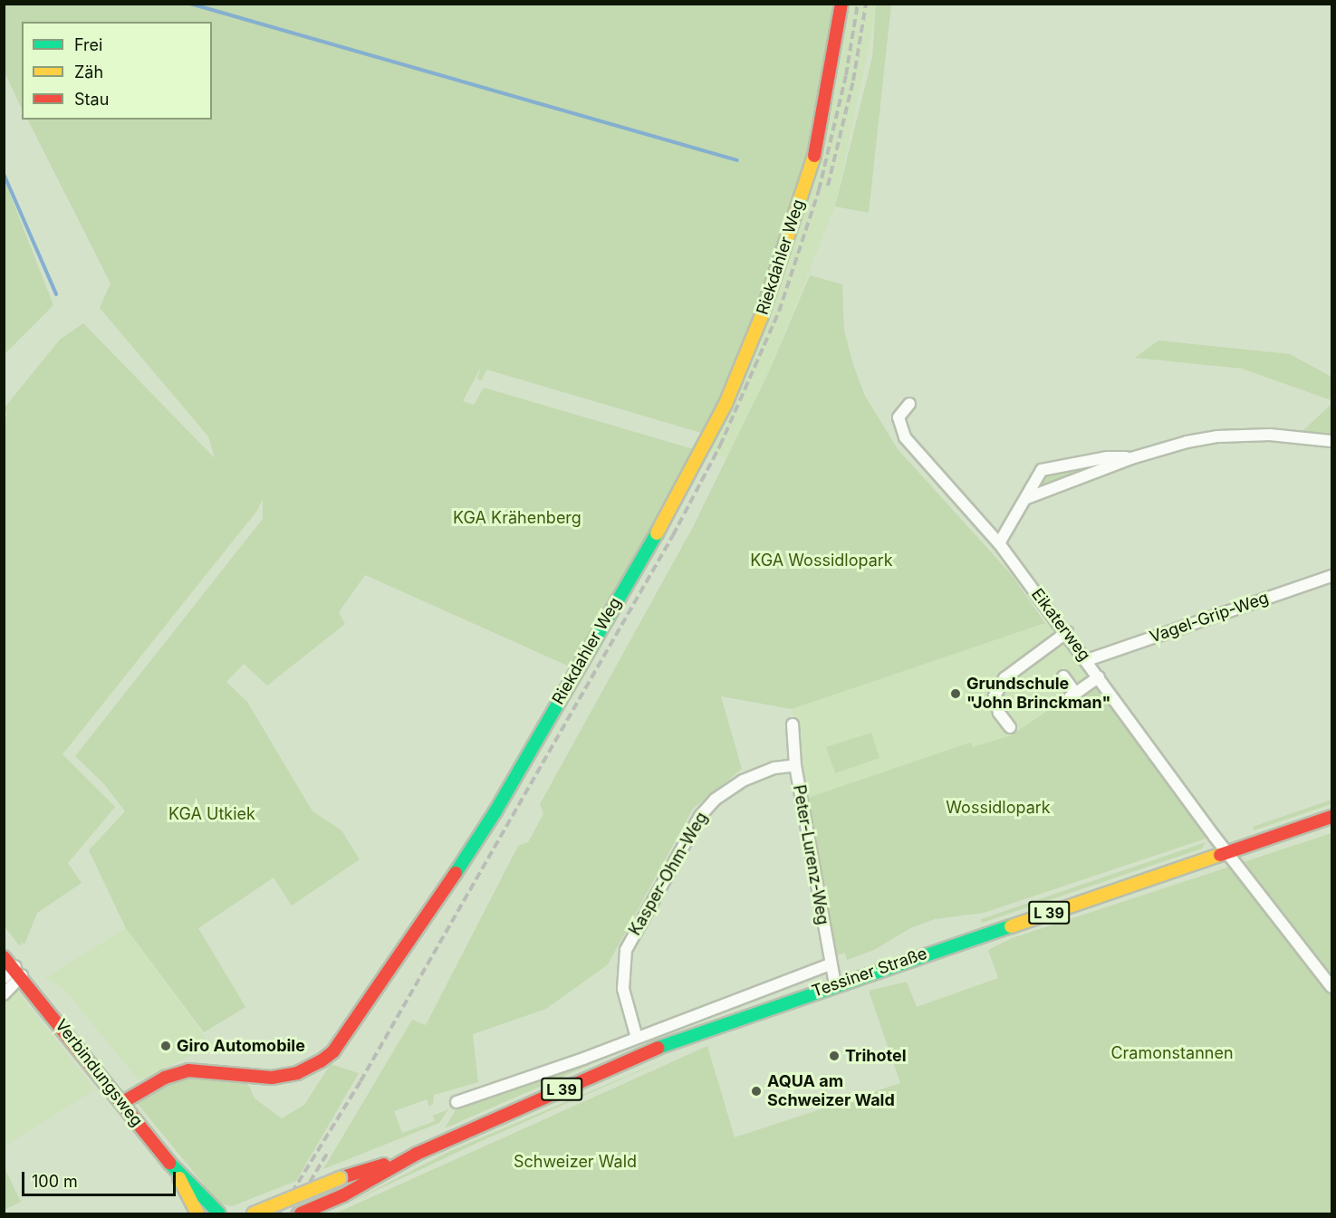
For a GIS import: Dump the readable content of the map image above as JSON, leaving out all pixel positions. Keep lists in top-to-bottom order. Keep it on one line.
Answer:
{"streets":{"main road":["Riekdahler Weg","L 39","Tessiner Straße","Verbindungsweg"],"street":["Vagel-Grip-Weg","Eikaterweg","Peter-Lurenz-Weg","Kasper-Ohm-Weg"]},"crossings":[["Riekdahler Weg","Verbindungsweg"],["Vagel-Grip-Weg","Eikaterweg"],["Eikaterweg","Tessiner Straße"],["Peter-Lurenz-Weg","Kasper-Ohm-Weg"],["Peter-Lurenz-Weg","Tessiner Straße"],["Kasper-Ohm-Weg","Tessiner Straße"]],"parks":["KGA Krähenberg","KGA Wossidlopark","Wossidlopark","KGA Utkiek","Cramonstannen","Schweizer Wald"],"places":["Grundschule \"John Brinckman\"","Giro Automobile","Trihotel","AQUA am Schweizer Wald"],"legend":["Frei","Zäh","Stau"],"scale_bar":"100 m"}
